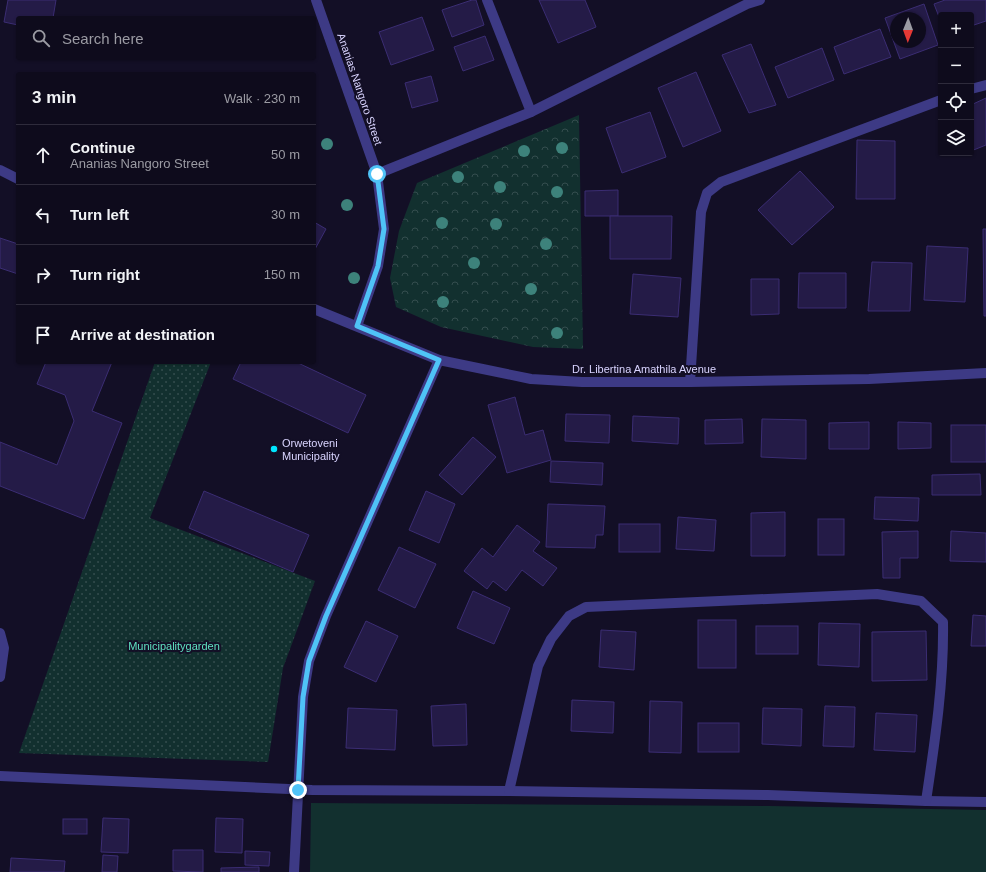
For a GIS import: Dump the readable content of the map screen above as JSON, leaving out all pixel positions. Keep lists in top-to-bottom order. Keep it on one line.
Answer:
{"streets":{"street":["Ananias Nangoro Street","Dr. Libertina Amathila Avenue"]},"crossings":[["Ananias Nangoro Street","Dr. Libertina Amathila Avenue"]],"parks":["Municipalitygarden"],"places":["Orwetoveni Municipality"],"north":"bottom","page":{"map_buttons":["+","−"],"search":"Search here","heading":["3 min","Walk · 230 m"],"list":[["Continue","Ananias Nangoro Street","50 m"],["Turn left","30 m"],["Turn right","150 m"],"Arrive at destination"]}}
